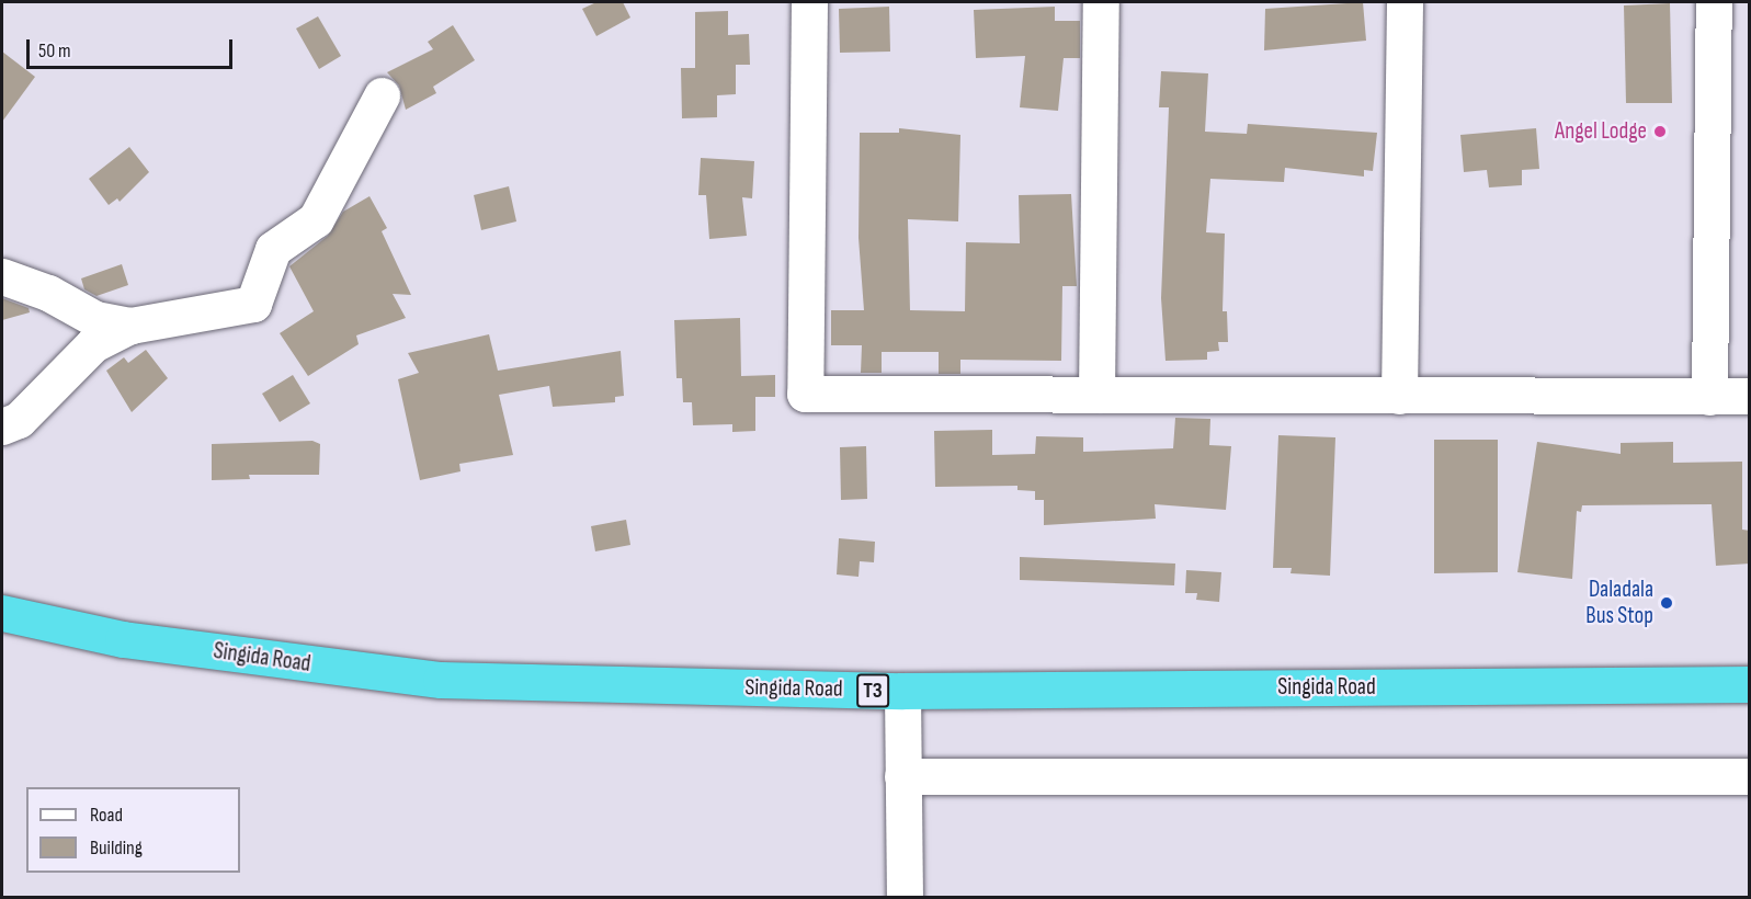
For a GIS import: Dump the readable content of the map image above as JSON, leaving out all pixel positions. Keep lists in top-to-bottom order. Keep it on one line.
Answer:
{"streets":{"highway":["Singida Road","T3"]},"places":["Angel Lodge","Daladala Bus Stop"],"legend":["Road","Building"],"scale_bar":"50 m"}
